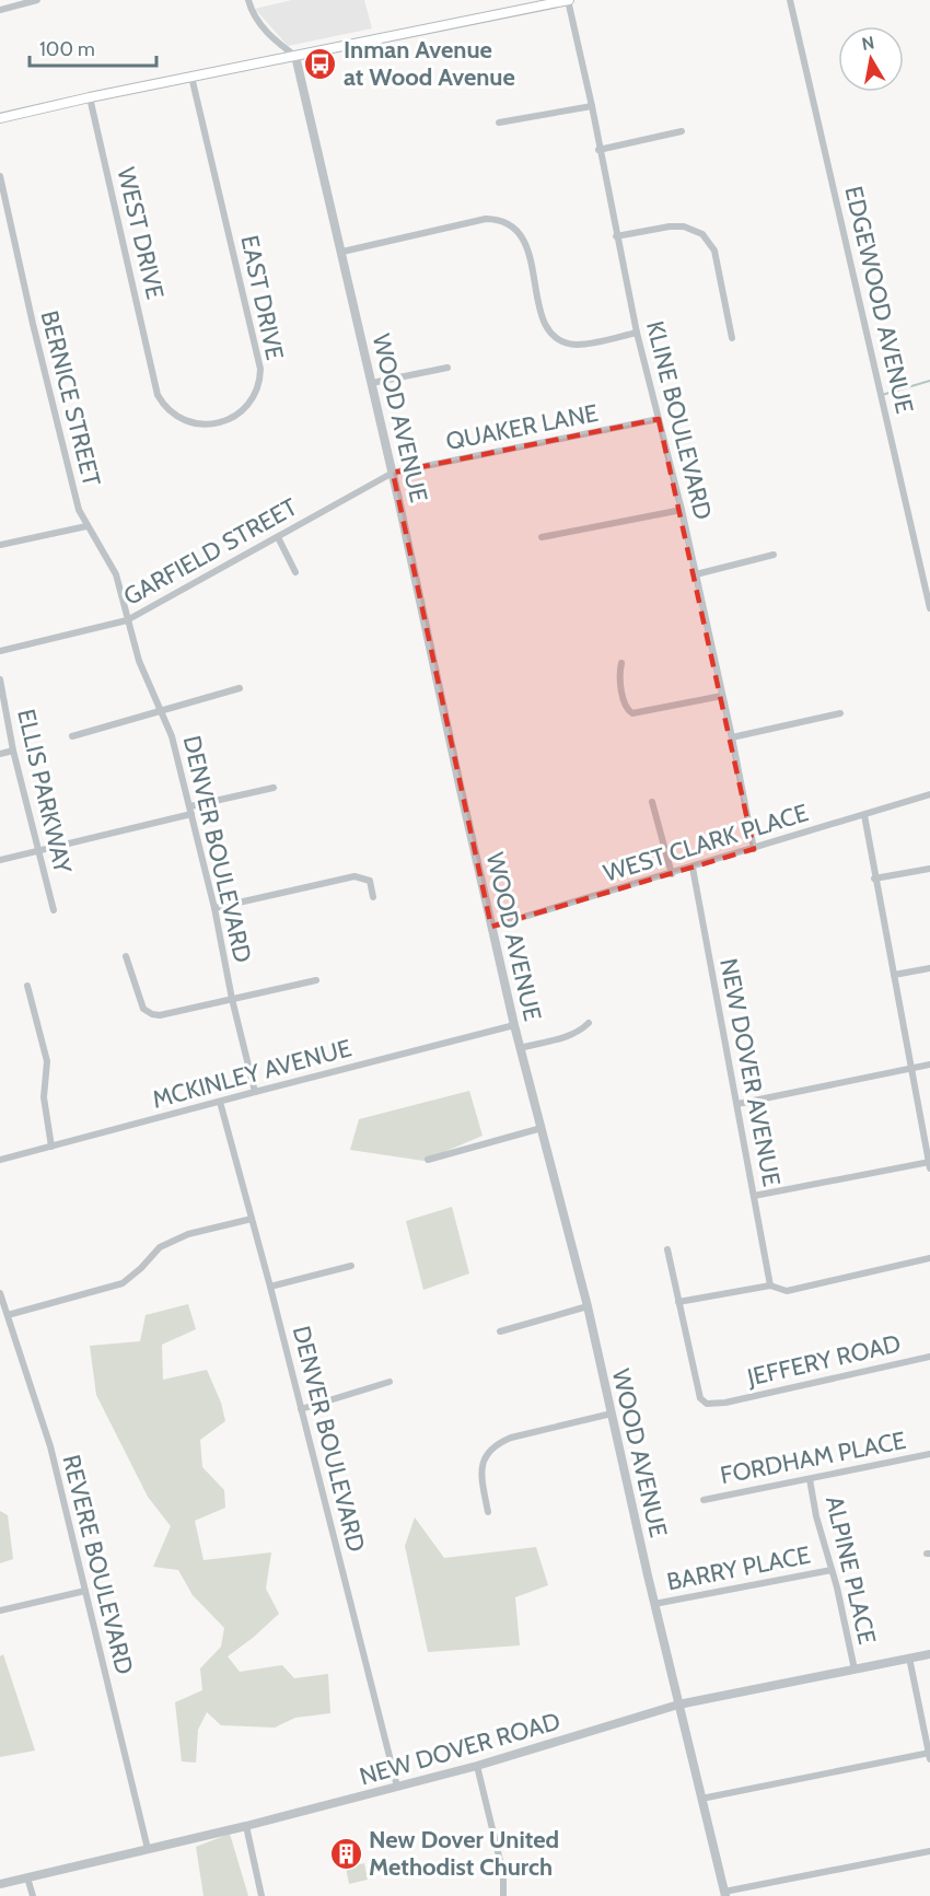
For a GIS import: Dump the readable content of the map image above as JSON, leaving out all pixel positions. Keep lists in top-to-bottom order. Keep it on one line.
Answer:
{"streets":{"street":["WEST DRIVE","EAST DRIVE","EDGEWOOD AVENUE","BERNICE STREET","WOOD AVENUE","KLINE BOULEVARD","QUAKER LANE","GARFIELD STREET","ELLIS PARKWAY","WEST CLARK PLACE","DENVER BOULEVARD","NEW DOVER AVENUE","MCKINLEY AVENUE","JEFFERY ROAD","FORDHAM PLACE","REVERE BOULEVARD","BARRY PLACE","ALPINE PLACE","NEW DOVER ROAD"]},"crossings":[["WEST DRIVE","EAST DRIVE"],["BERNICE STREET","GARFIELD STREET"],["BERNICE STREET","DENVER BOULEVARD"],["WOOD AVENUE","QUAKER LANE"],["WOOD AVENUE","GARFIELD STREET"],["WOOD AVENUE","WEST CLARK PLACE"],["WOOD AVENUE","MCKINLEY AVENUE"],["WOOD AVENUE","BARRY PLACE"],["WOOD AVENUE","NEW DOVER ROAD"],["KLINE BOULEVARD","QUAKER LANE"],["KLINE BOULEVARD","WEST CLARK PLACE"],["QUAKER LANE","GARFIELD STREET"],["GARFIELD STREET","DENVER BOULEVARD"],["WEST CLARK PLACE","NEW DOVER AVENUE"],["DENVER BOULEVARD","MCKINLEY AVENUE"],["DENVER BOULEVARD","NEW DOVER ROAD"],["FORDHAM PLACE","ALPINE PLACE"],["REVERE BOULEVARD","NEW DOVER ROAD"],["BARRY PLACE","ALPINE PLACE"],["ALPINE PLACE","NEW DOVER ROAD"]],"places":{"bus stop":["Inman Avenue at Wood Avenue"],"building":["New Dover United Methodist Church"]},"scale_bar":"100 m","north":"top"}
